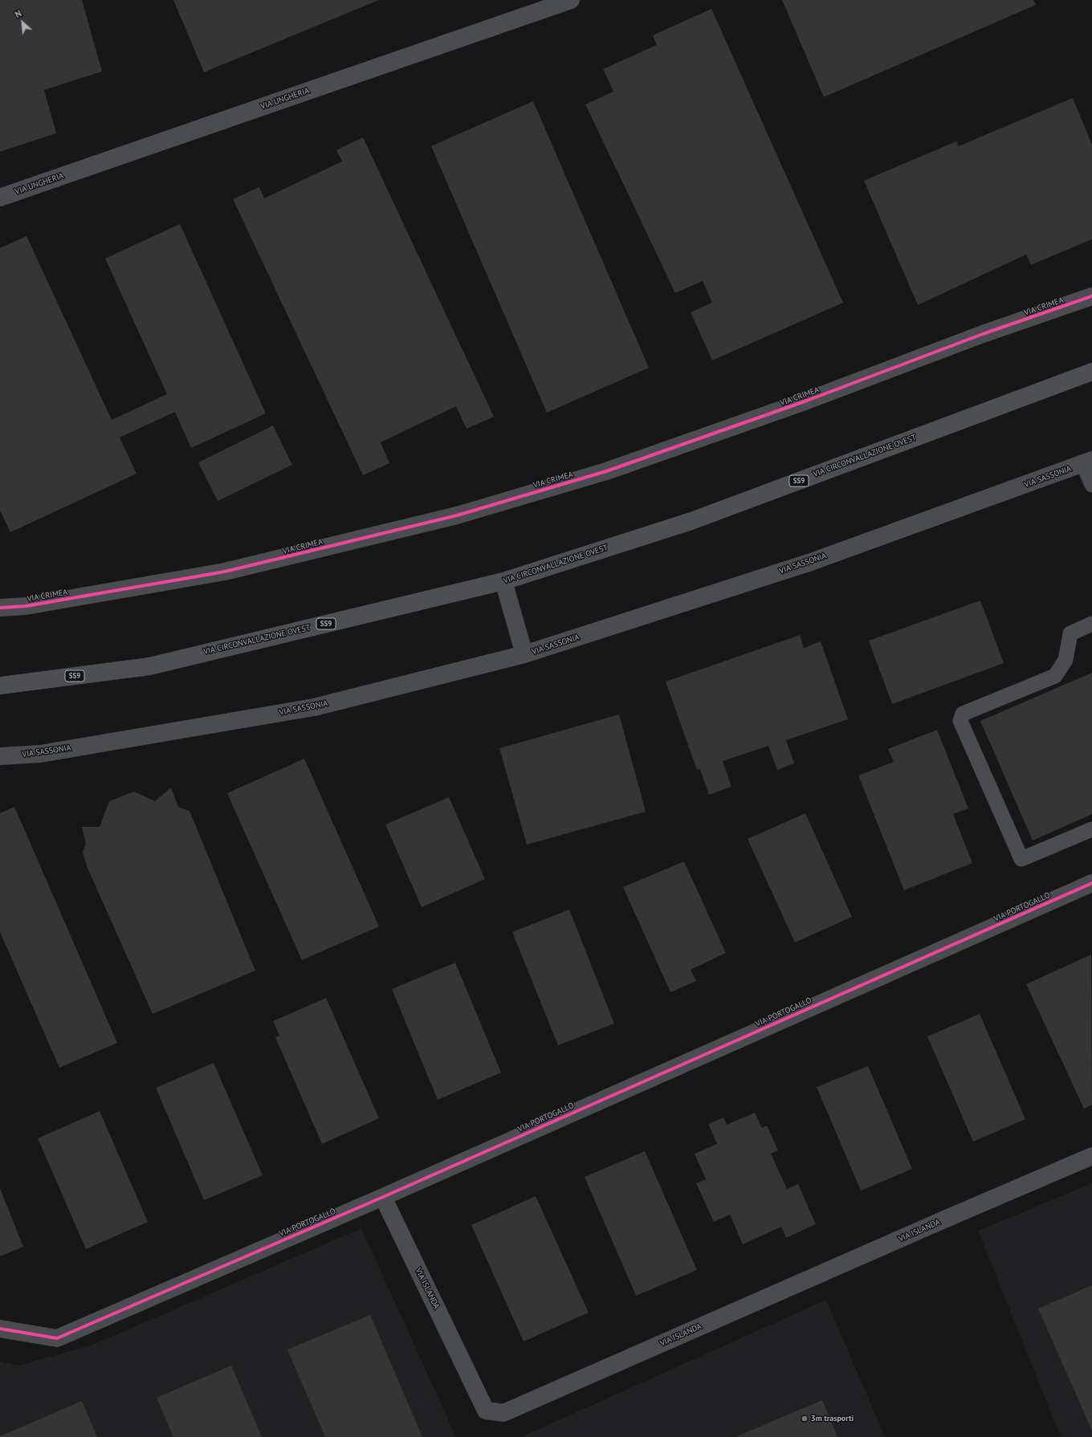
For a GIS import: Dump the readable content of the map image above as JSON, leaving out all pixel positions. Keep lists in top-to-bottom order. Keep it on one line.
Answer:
{"streets":{"main road":["VIA CIRCONVALLAZIONE OVEST","SS9"],"street":["VIA UNGHERIA","VIA CRIMEA","VIA SASSONIA","VIA PORTOGALLO","VIA ISLANDA"]},"crossings":[["VIA PORTOGALLO","VIA ISLANDA"]],"places":["3m trasporti"],"north":"top left"}
